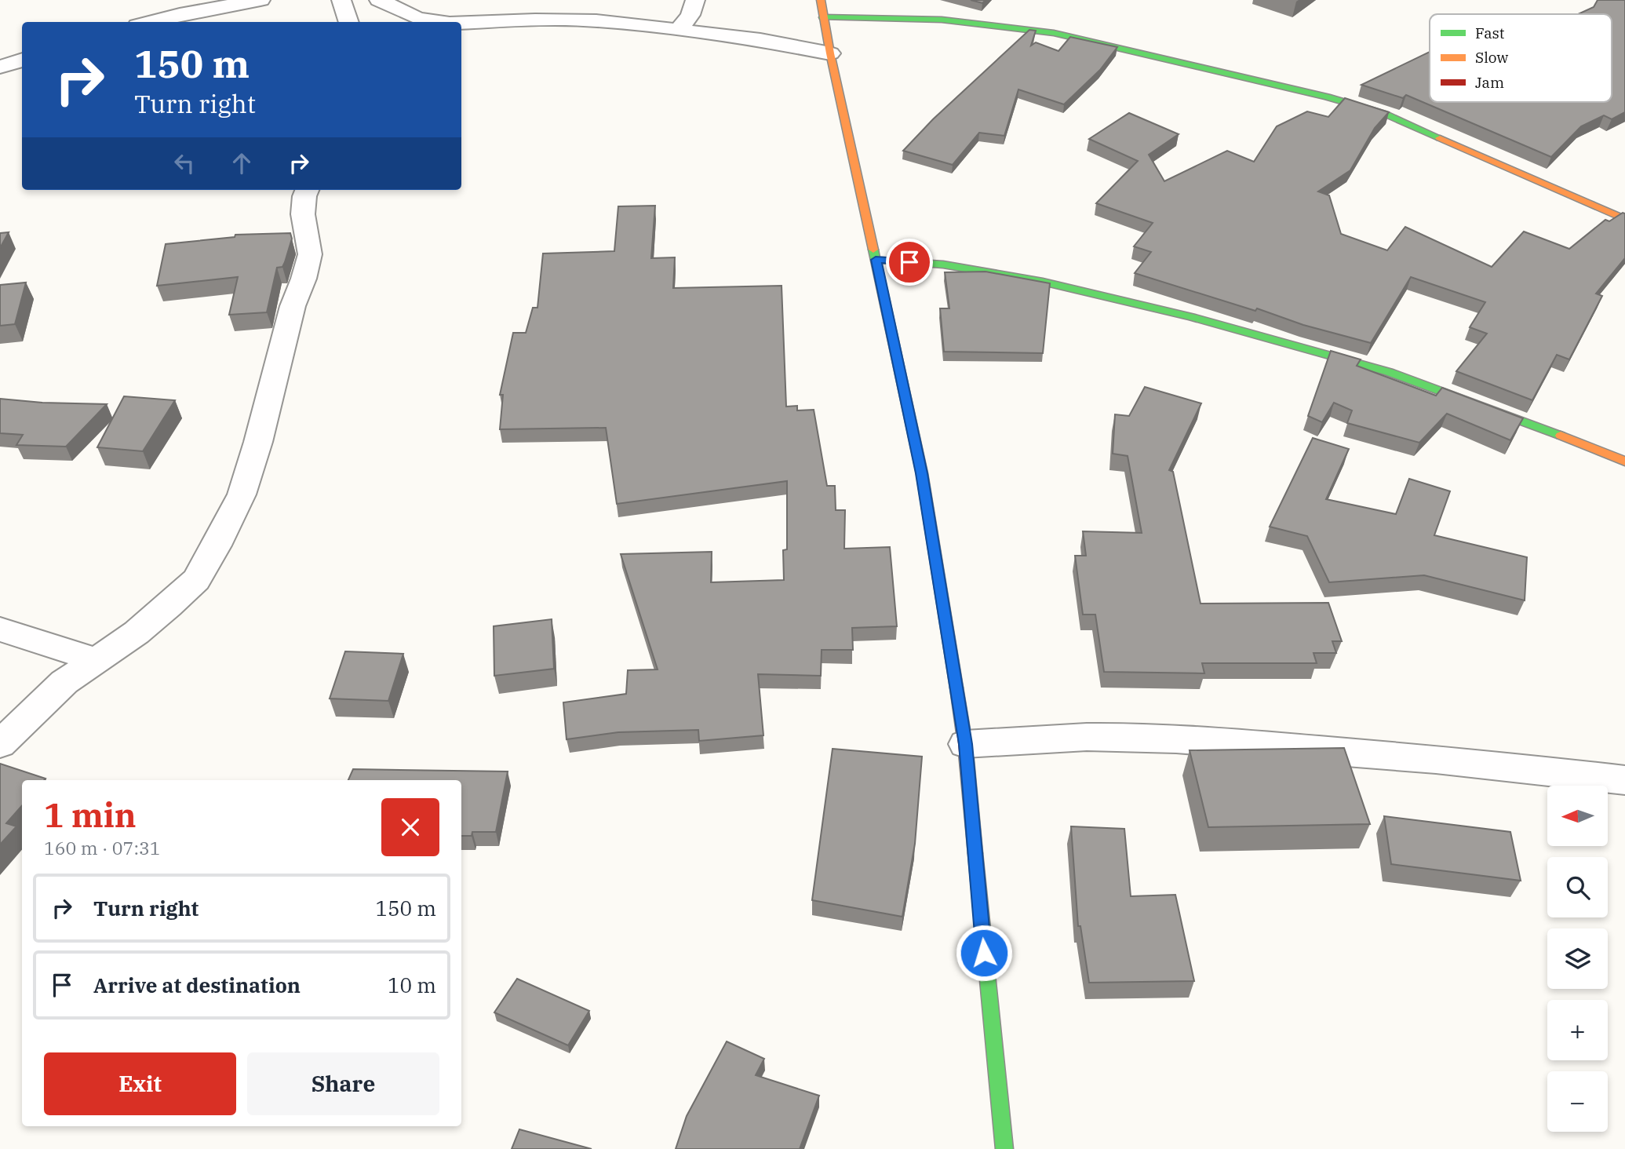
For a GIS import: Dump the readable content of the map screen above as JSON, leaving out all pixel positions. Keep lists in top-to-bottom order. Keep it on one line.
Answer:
{"legend":["Fast","Slow","Jam"],"north":"left","page":{"turn":["150 m","Turn right"],"heading":["1 min","160 m · 07:31"],"map_buttons":["+","−"],"list":[{"name":"Turn right","value":"150 m"},{"name":"Arrive at destination","value":"10 m"}],"buttons":["Exit","Share"]}}
